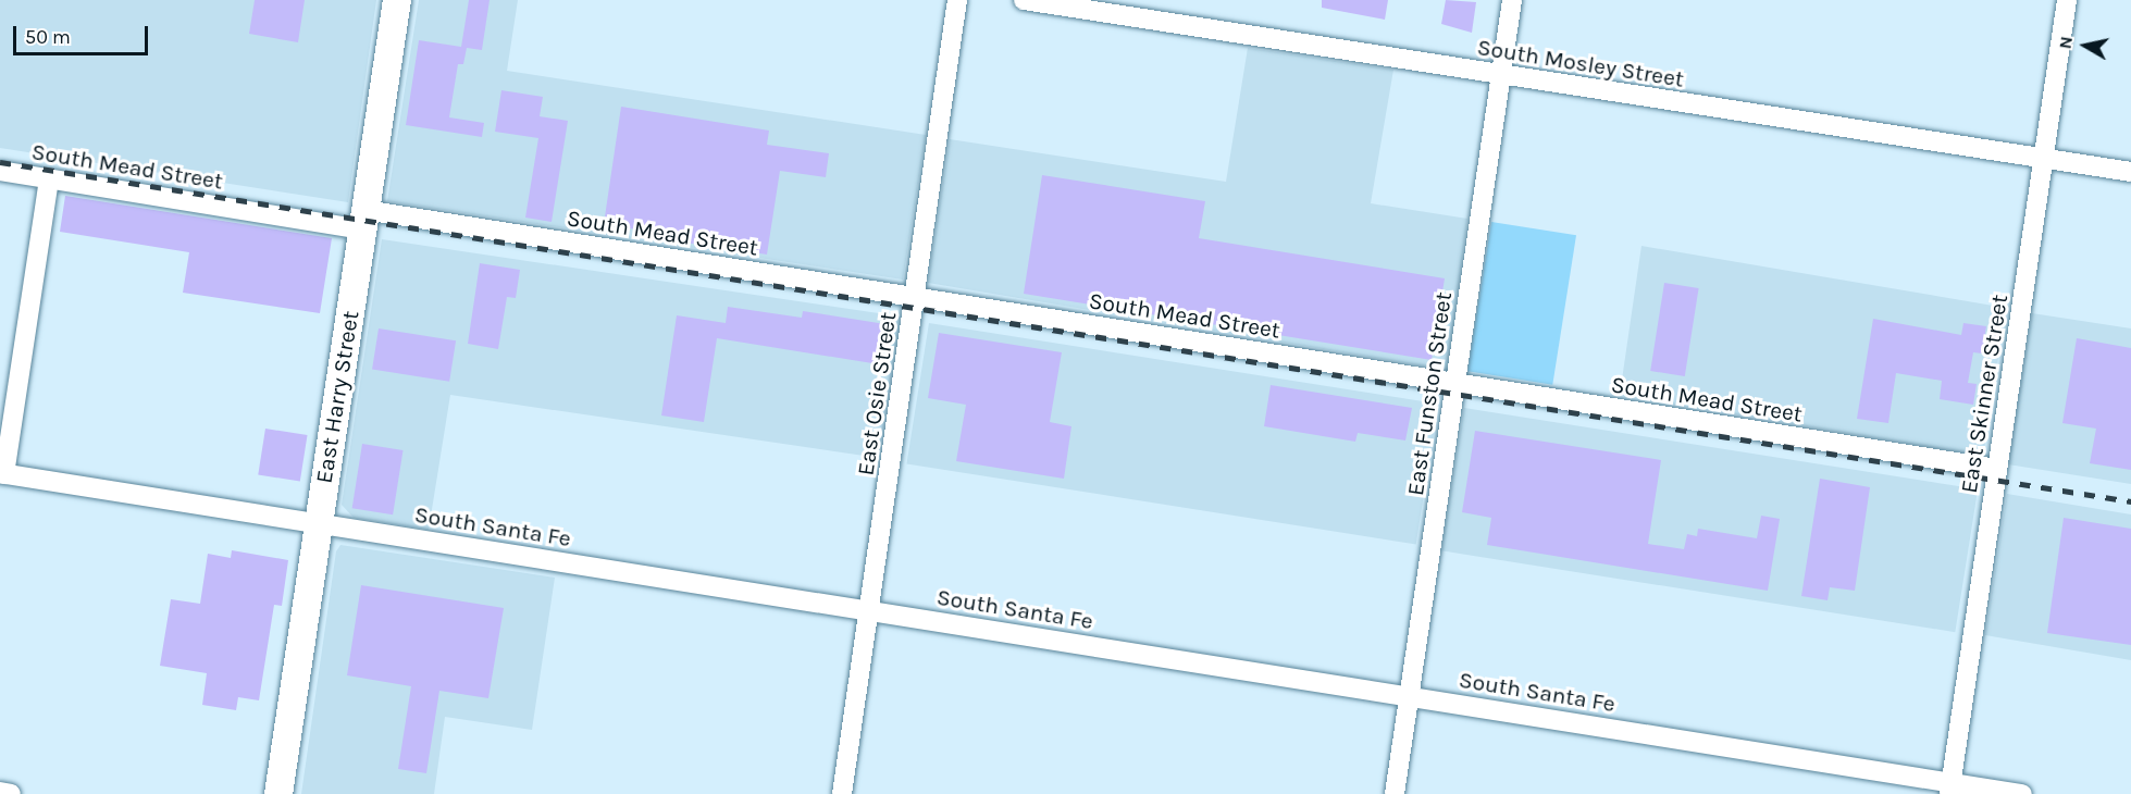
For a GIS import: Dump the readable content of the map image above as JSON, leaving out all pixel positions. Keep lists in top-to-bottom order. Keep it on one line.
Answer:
{"streets":{"street":["South Mosley Street","South Mead Street","East Osie Street","East Funston Street","East Skinner Street","East Harry Street","South Santa Fe"]},"crossings":[["South Mosley Street","East Funston Street"],["South Mosley Street","East Skinner Street"],["South Mead Street","East Osie Street"],["South Mead Street","East Funston Street"],["South Mead Street","East Skinner Street"],["South Mead Street","East Harry Street"],["East Osie Street","South Santa Fe"],["East Funston Street","South Santa Fe"],["East Skinner Street","South Santa Fe"],["East Harry Street","South Santa Fe"]],"scale_bar":"50 m","north":"left"}
